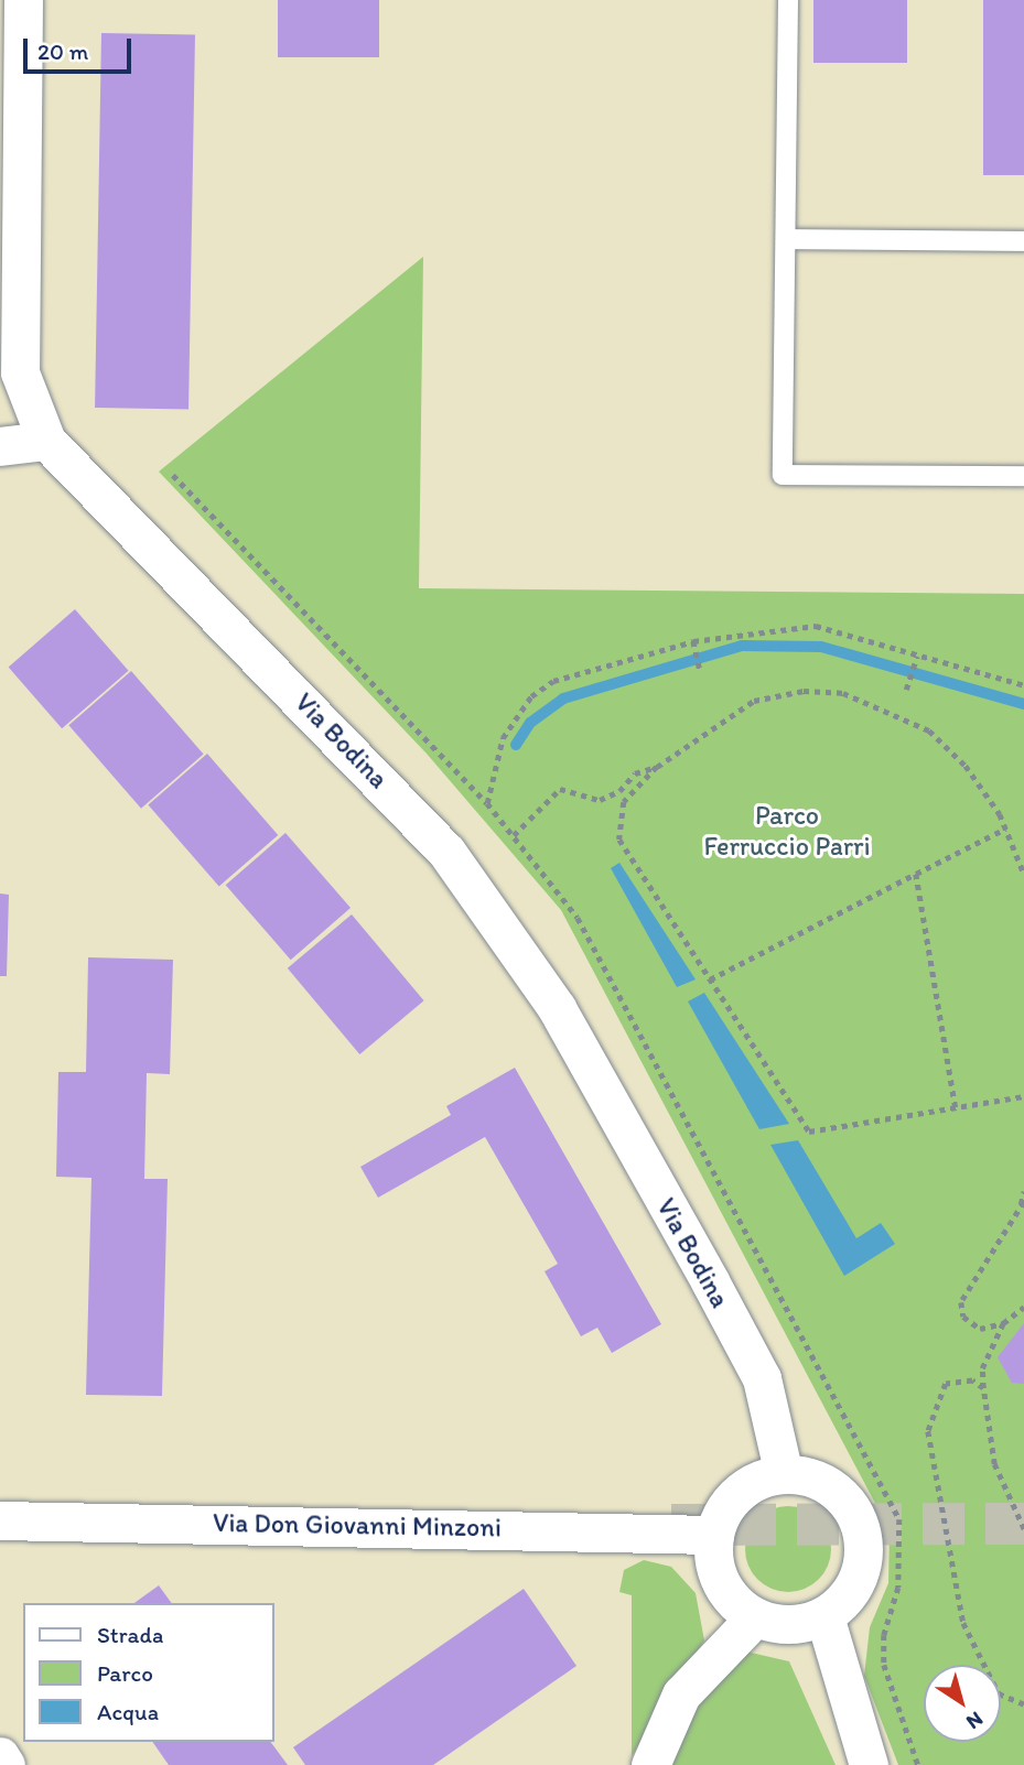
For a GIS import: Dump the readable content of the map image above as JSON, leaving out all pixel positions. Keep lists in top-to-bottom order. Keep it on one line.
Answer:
{"streets":{"street":["Via Bodina","Via Don Giovanni Minzoni"]},"crossings":[["Via Bodina","Via Don Giovanni Minzoni"]],"parks":["Parco Ferruccio Parri"],"legend":["Strada","Parco","Acqua"],"scale_bar":"20 m","north":"bottom right"}
